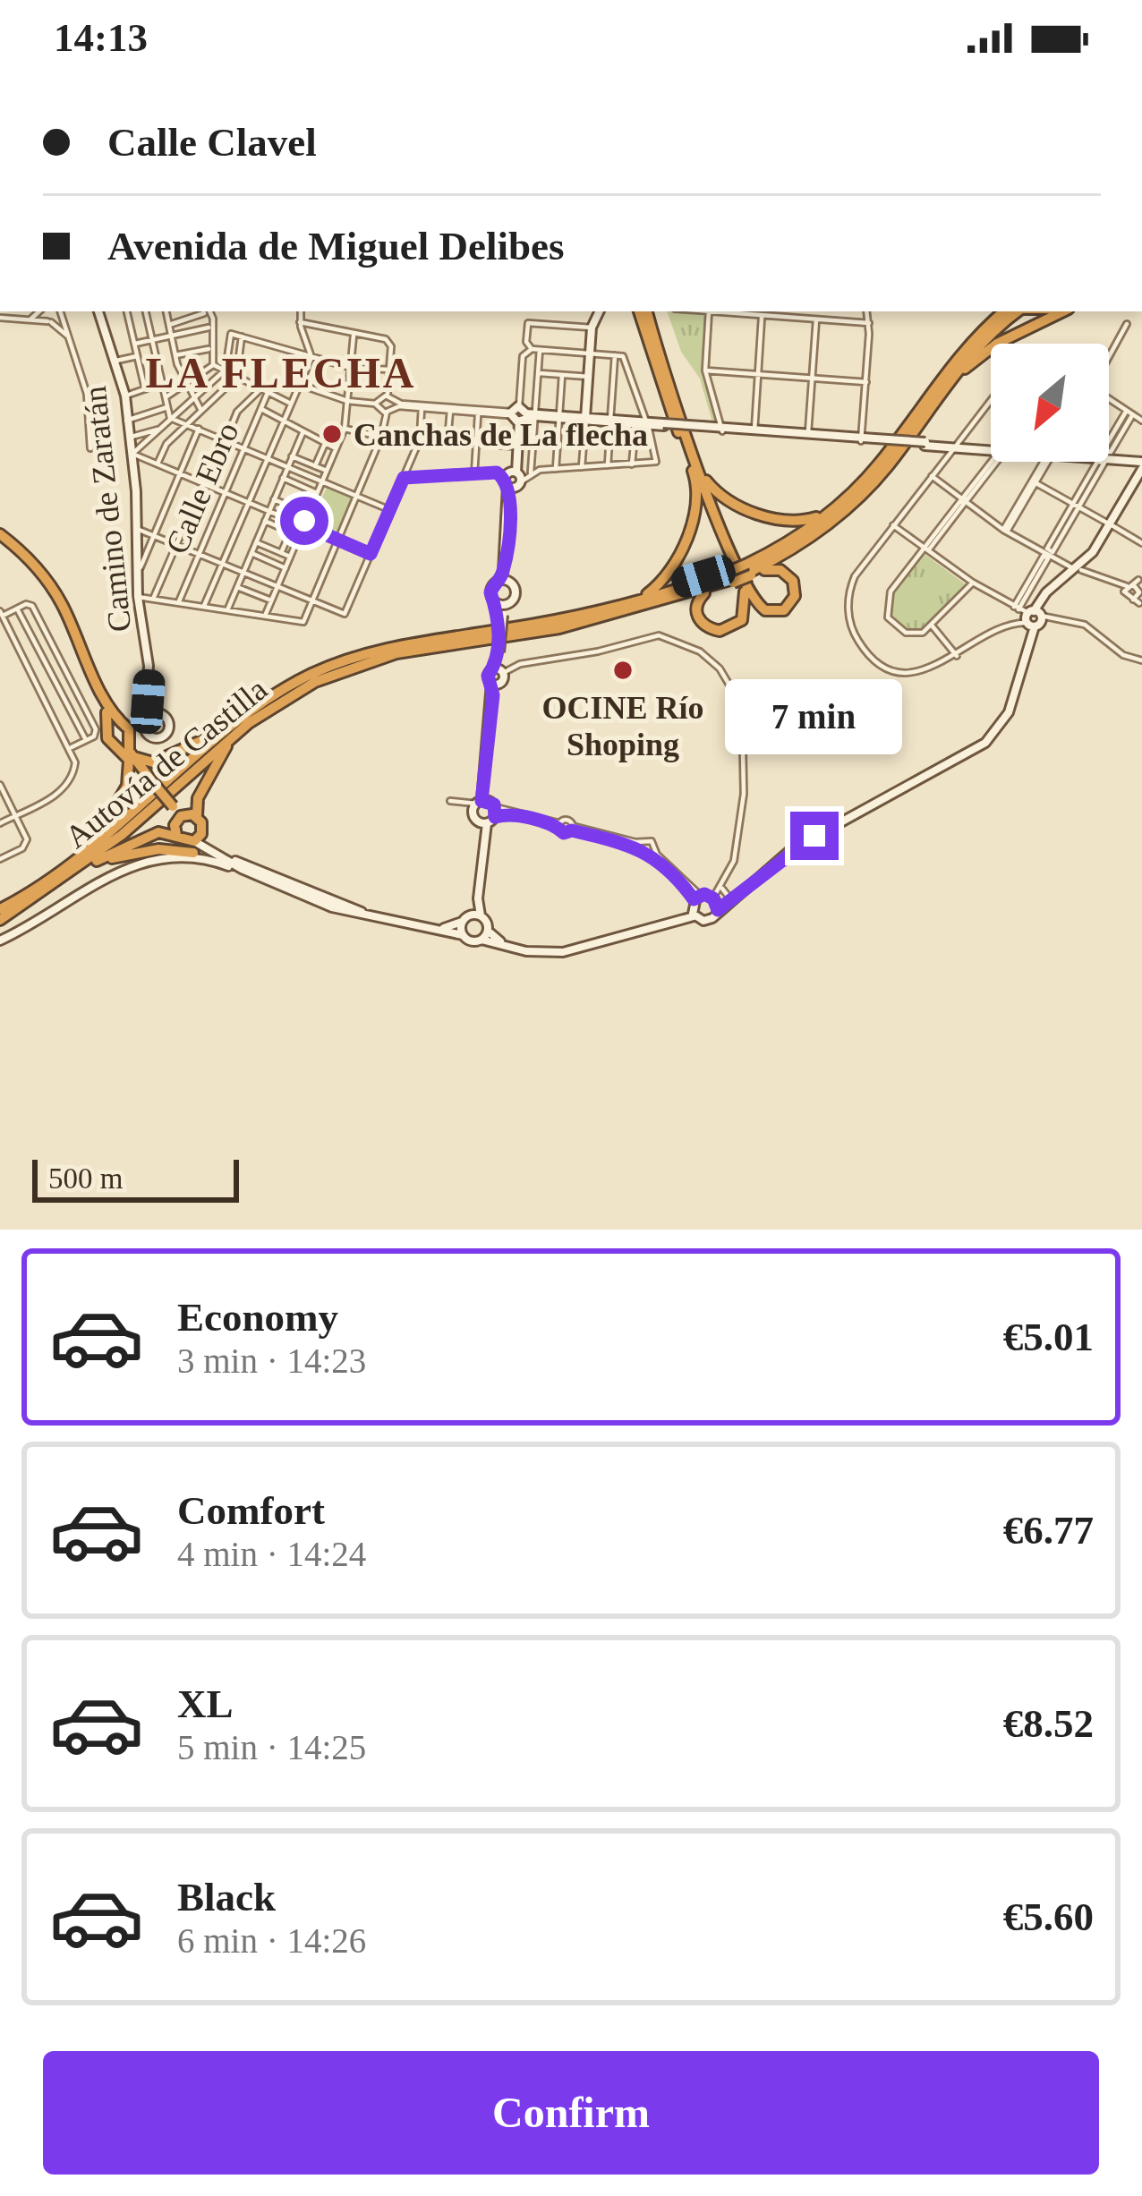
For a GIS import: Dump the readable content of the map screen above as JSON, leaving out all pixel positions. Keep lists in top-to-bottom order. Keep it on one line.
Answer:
{"streets":{"highway":["Autovía de Castilla"],"street":["Calle Ebro","Camino de Zaratán"]},"districts":["LA FLECHA"],"places":["Canchas de La flecha","OCINE Río Shoping"],"scale_bar":"500 m","north":"bottom left","page":{"status":"14:13","banner":["Calle Clavel","Avenida de Miguel Delibes"],"bubble":"7 min","scale":"500 m","list":[{"name":"Economy","note":"3 min · 14:23","value":"€5.01"},{"name":"Comfort","note":"4 min · 14:24","value":"€6.77"},{"name":"XL","note":"5 min · 14:25","value":"€8.52"},{"name":"Black","note":"6 min · 14:26","value":"€5.60"}],"buttons":"Confirm"}}
